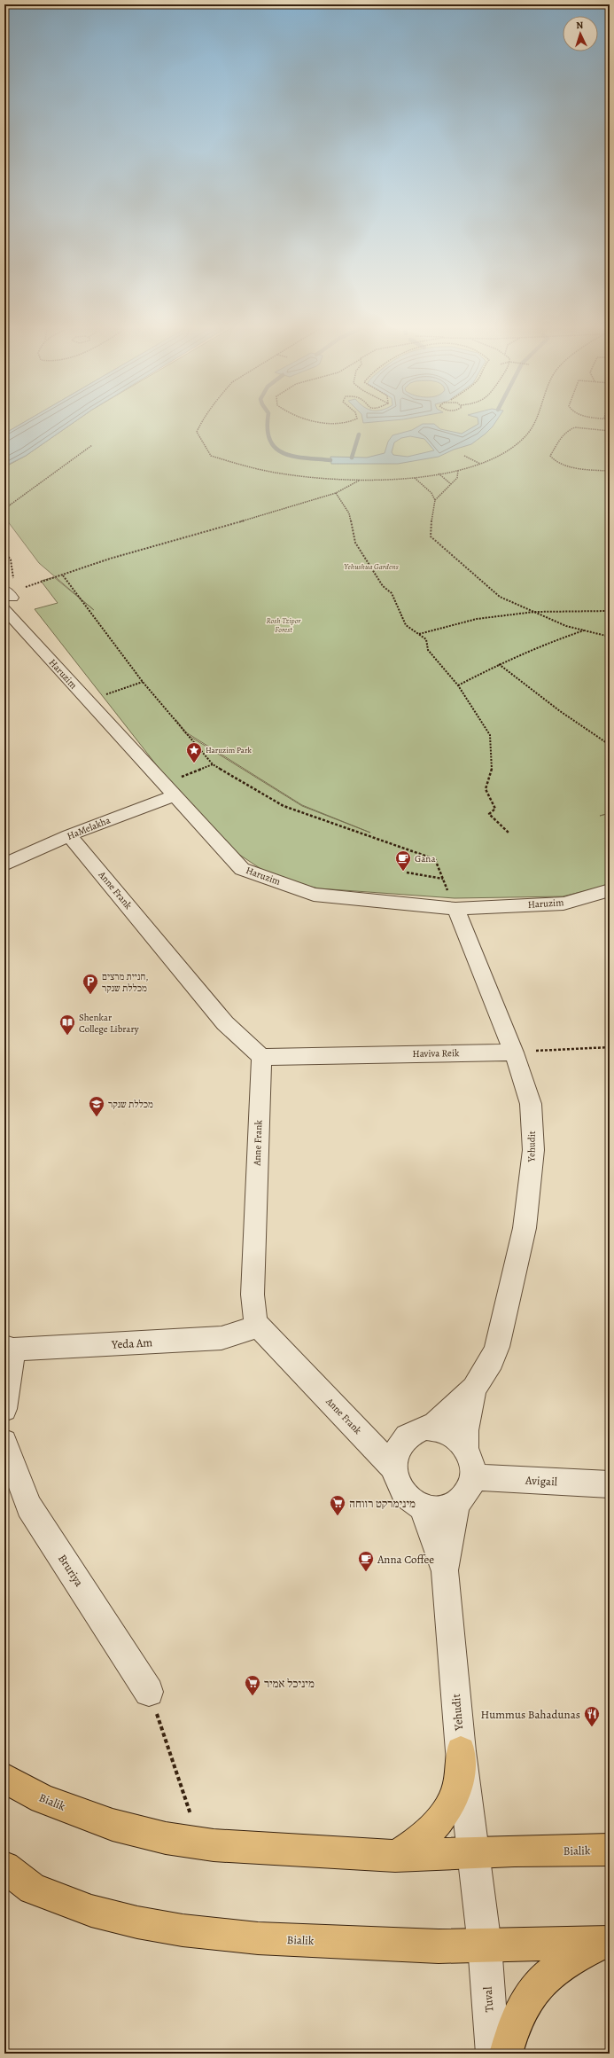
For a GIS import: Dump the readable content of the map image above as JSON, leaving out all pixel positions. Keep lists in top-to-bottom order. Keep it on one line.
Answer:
{"streets":{"main road":["Bialik"],"street":["Haruzim","HaMelakha","Anne Frank","Haviva Reik","Yehudit","Yeda Am","Avigail","Bruriya","Tuval"]},"crossings":[["Haruzim","HaMelakha"],["Haruzim","Yehudit"],["HaMelakha","Anne Frank"],["Anne Frank","Haviva Reik"],["Anne Frank","Yehudit"],["Anne Frank","Yeda Am"],["Anne Frank","Avigail"],["Haviva Reik","Yehudit"],["Yehudit","Avigail"],["Yehudit","Bialik"],["Yehudit","Tuval"],["Bialik","Tuval"]],"parks":["Yehushua Gardens","Rosh Tzipor Forest"],"places":{"place":["Haruzim Park"],"cafe":["Gana","Anna Coffee"],"parking":["חניית מרצים, מכללת שנקר"],"library":["Shenkar College Library"],"school or university":["מכללת שנקר"],"supermarket":["מינימרקט רווחה","מיניכל אמיר"],"restaurant":["Hummus Bahadunas"]},"north":"top"}
